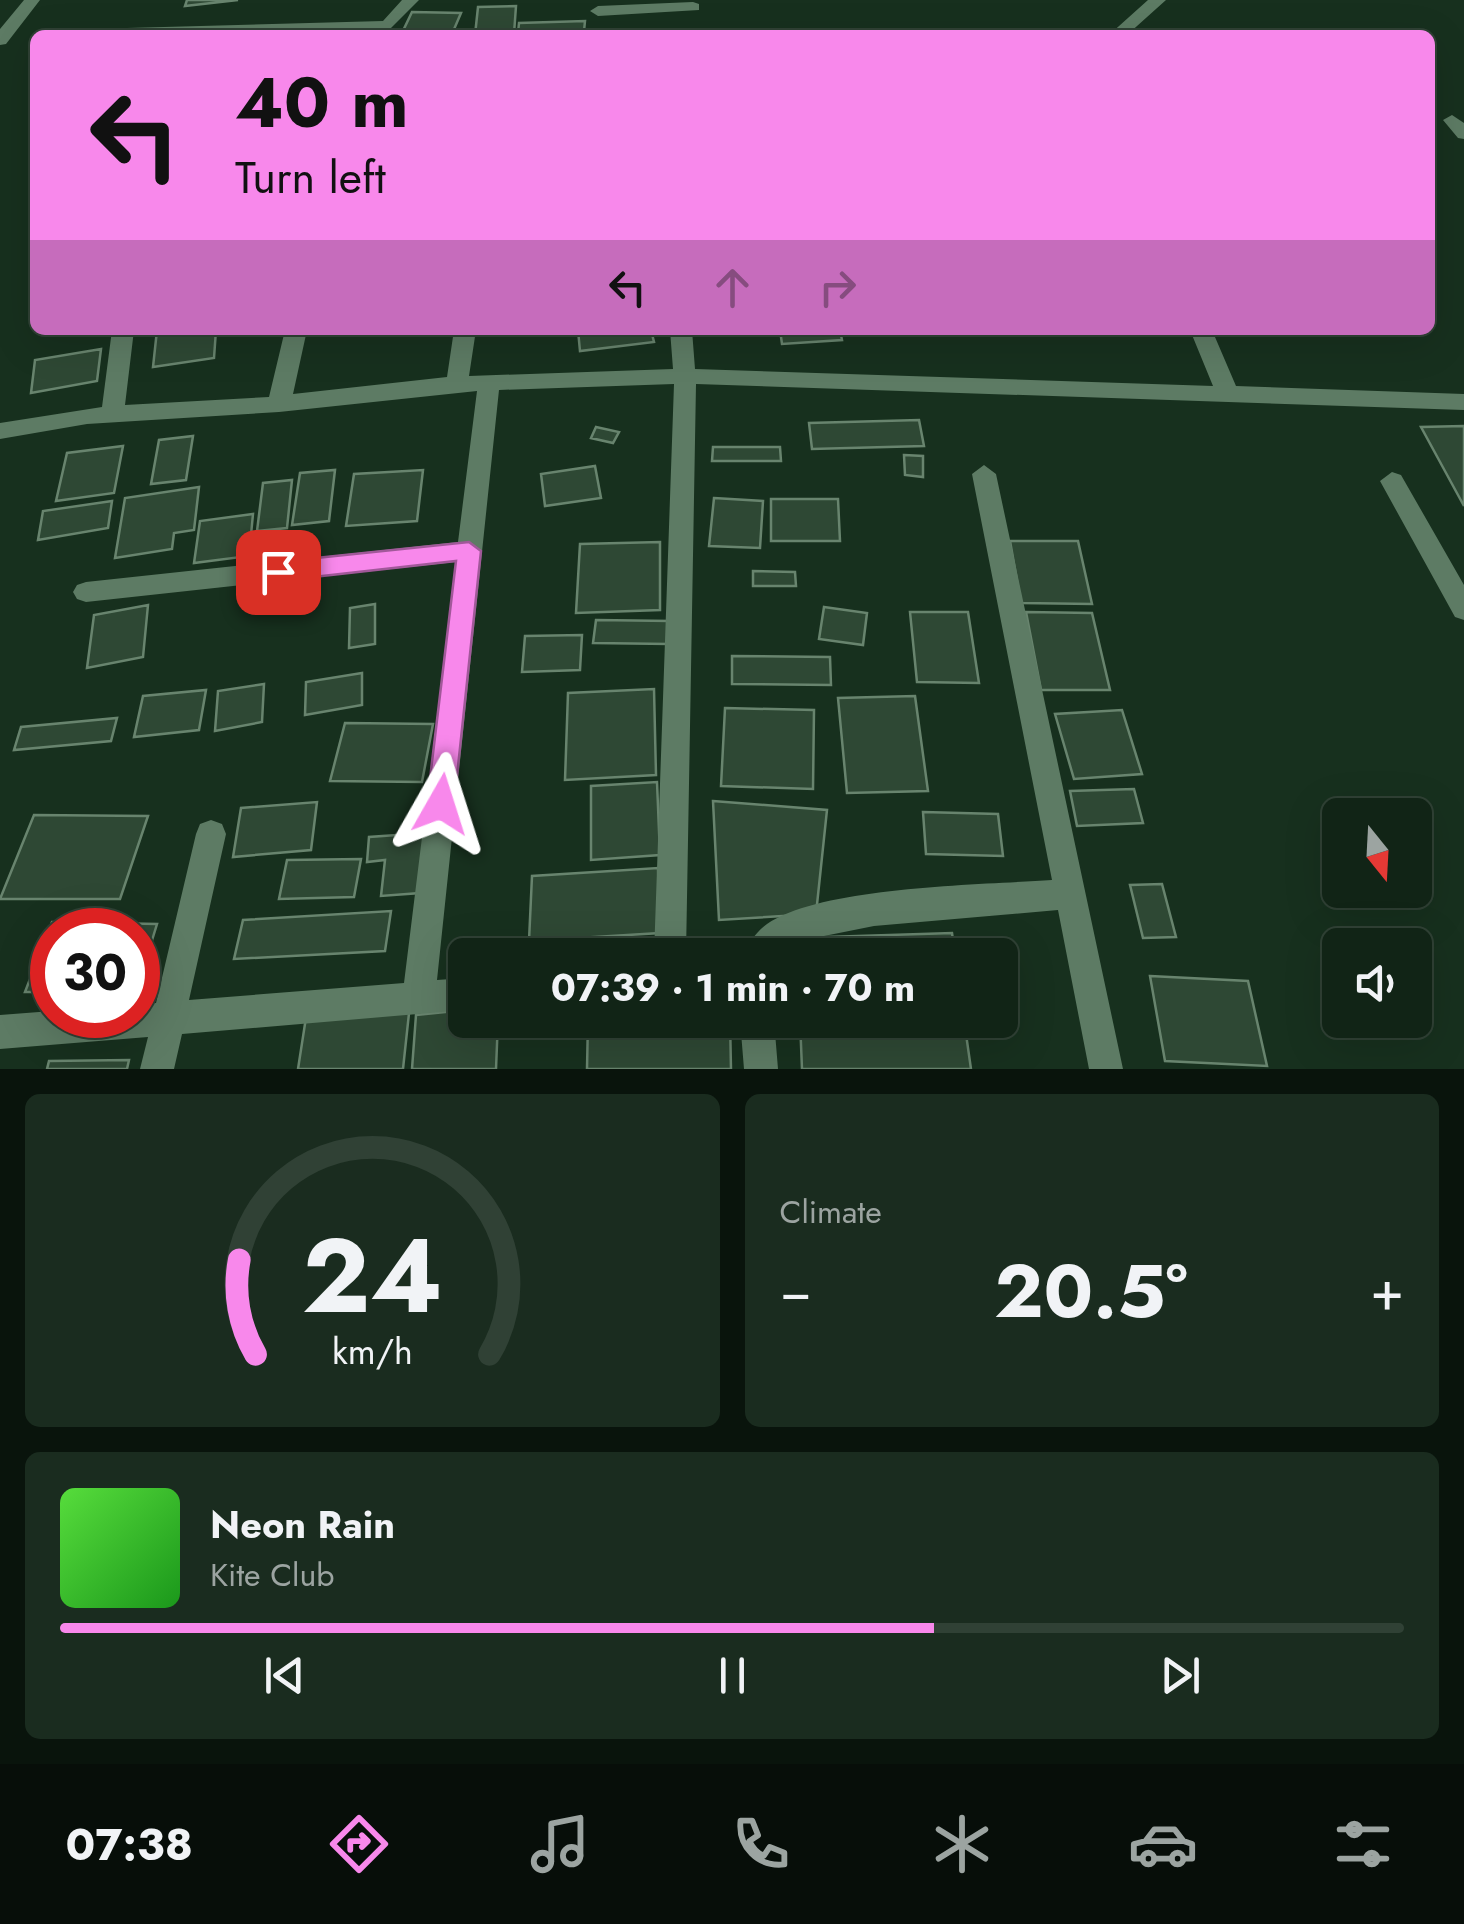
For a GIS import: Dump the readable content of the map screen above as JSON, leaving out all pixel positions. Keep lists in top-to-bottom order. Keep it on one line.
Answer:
{"north":"bottom","page":{"turn":["40 m","Turn left"],"limit":"30","trip":"07:39 · 1 min · 70 m","tile":"Climate","heat":["−","20.5°","+"],"song":["Neon Rain","Kite Club"],"tabs":"07:38","gauge":["24","km/h"]}}
